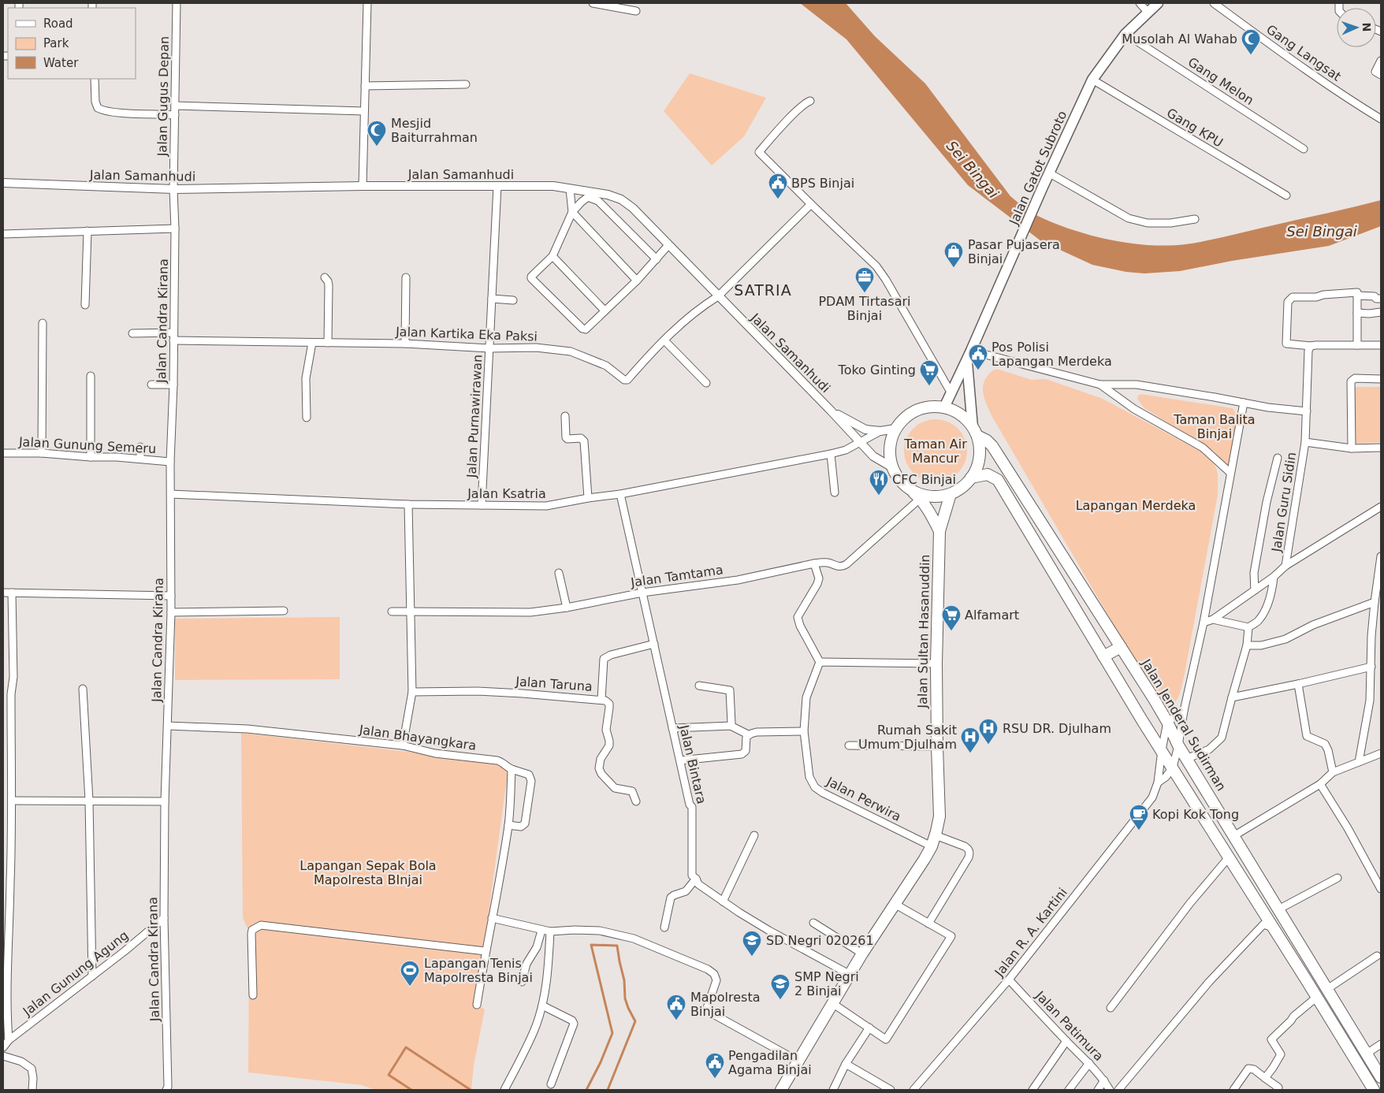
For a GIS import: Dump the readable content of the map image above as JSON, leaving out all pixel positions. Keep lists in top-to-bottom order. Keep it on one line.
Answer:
{"streets":{"main road":["Jalan Gatot Subroto","Jalan Sultan Hasanuddin","Jalan Jenderal Sudirman"],"street":["Gang Langsat","Gang Melon","Jalan Gugus Depan","Gang KPU","Jalan Samanhudi","Jalan Candra Kirana","Jalan Kartika Eka Paksi","Jalan Purnawirawan","Jalan Gunung Semeru","Jalan Ksatria","Jalan Guru Sidin","Jalan Tamtama","Jalan Taruna","Jalan Bhayangkara","Jalan Bintara","Jalan Perwira","Jalan R. A. Kartini","Jalan Gunung Agung","Jalan Patimura"]},"crossings":[["Gang Melon","Jalan Gatot Subroto"],["Jalan Gugus Depan","Jalan Samanhudi"],["Jalan Gugus Depan","Jalan Candra Kirana"],["Gang KPU","Jalan Gatot Subroto"],["Jalan Gatot Subroto","Jalan Samanhudi"],["Jalan Gatot Subroto","Jalan Sultan Hasanuddin"],["Jalan Gatot Subroto","Jalan Jenderal Sudirman"],["Jalan Samanhudi","Jalan Candra Kirana"],["Jalan Samanhudi","Jalan Kartika Eka Paksi"],["Jalan Samanhudi","Jalan Purnawirawan"],["Jalan Samanhudi","Jalan Ksatria"],["Jalan Samanhudi","Jalan Sultan Hasanuddin"],["Jalan Samanhudi","Jalan Jenderal Sudirman"],["Jalan Candra Kirana","Jalan Kartika Eka Paksi"],["Jalan Candra Kirana","Jalan Gunung Semeru"],["Jalan Candra Kirana","Jalan Ksatria"],["Jalan Candra Kirana","Jalan Bhayangkara"],["Jalan Candra Kirana","Jalan Gunung Agung"],["Jalan Kartika Eka Paksi","Jalan Purnawirawan"],["Jalan Purnawirawan","Jalan Ksatria"],["Jalan Ksatria","Jalan Bintara"],["Jalan Tamtama","Jalan Sultan Hasanuddin"],["Jalan Tamtama","Jalan Bintara"],["Jalan Sultan Hasanuddin","Jalan Jenderal Sudirman"],["Jalan Sultan Hasanuddin","Jalan Perwira"],["Jalan Taruna","Jalan Bintara"],["Jalan Jenderal Sudirman","Jalan R. A. Kartini"],["Jalan R. A. Kartini","Jalan Patimura"]],"districts":["SATRIA"],"water":["Sei Bingai"],"parks":["Taman Balita Binjai","Taman Air Mancur","Lapangan Merdeka","Lapangan Sepak Bola Mapolresta BInjai"],"places":{"mosque":["Musolah Al Wahab","Mesjid Baiturrahman"],"public building":["BPS Binjai","Pos Polisi Lapangan Merdeka","Mapolresta Binjai","Pengadilan Agama Binjai"],"shop":["Pasar Pujasera Binjai"],"office":["PDAM Tirtasari Binjai"],"supermarket":["Toko Ginting","Alfamart"],"restaurant":["CFC Binjai"],"hospital":["RSU DR. Djulham","Rumah Sakit Umum Djulham"],"cafe":["Kopi Kok Tong"],"school or university":["SD Negri 020261","SMP Negri 2 Binjai"],"sports":["Lapangan Tenis Mapolresta Binjai"]},"legend":["Road","Park","Water"],"north":"right"}
